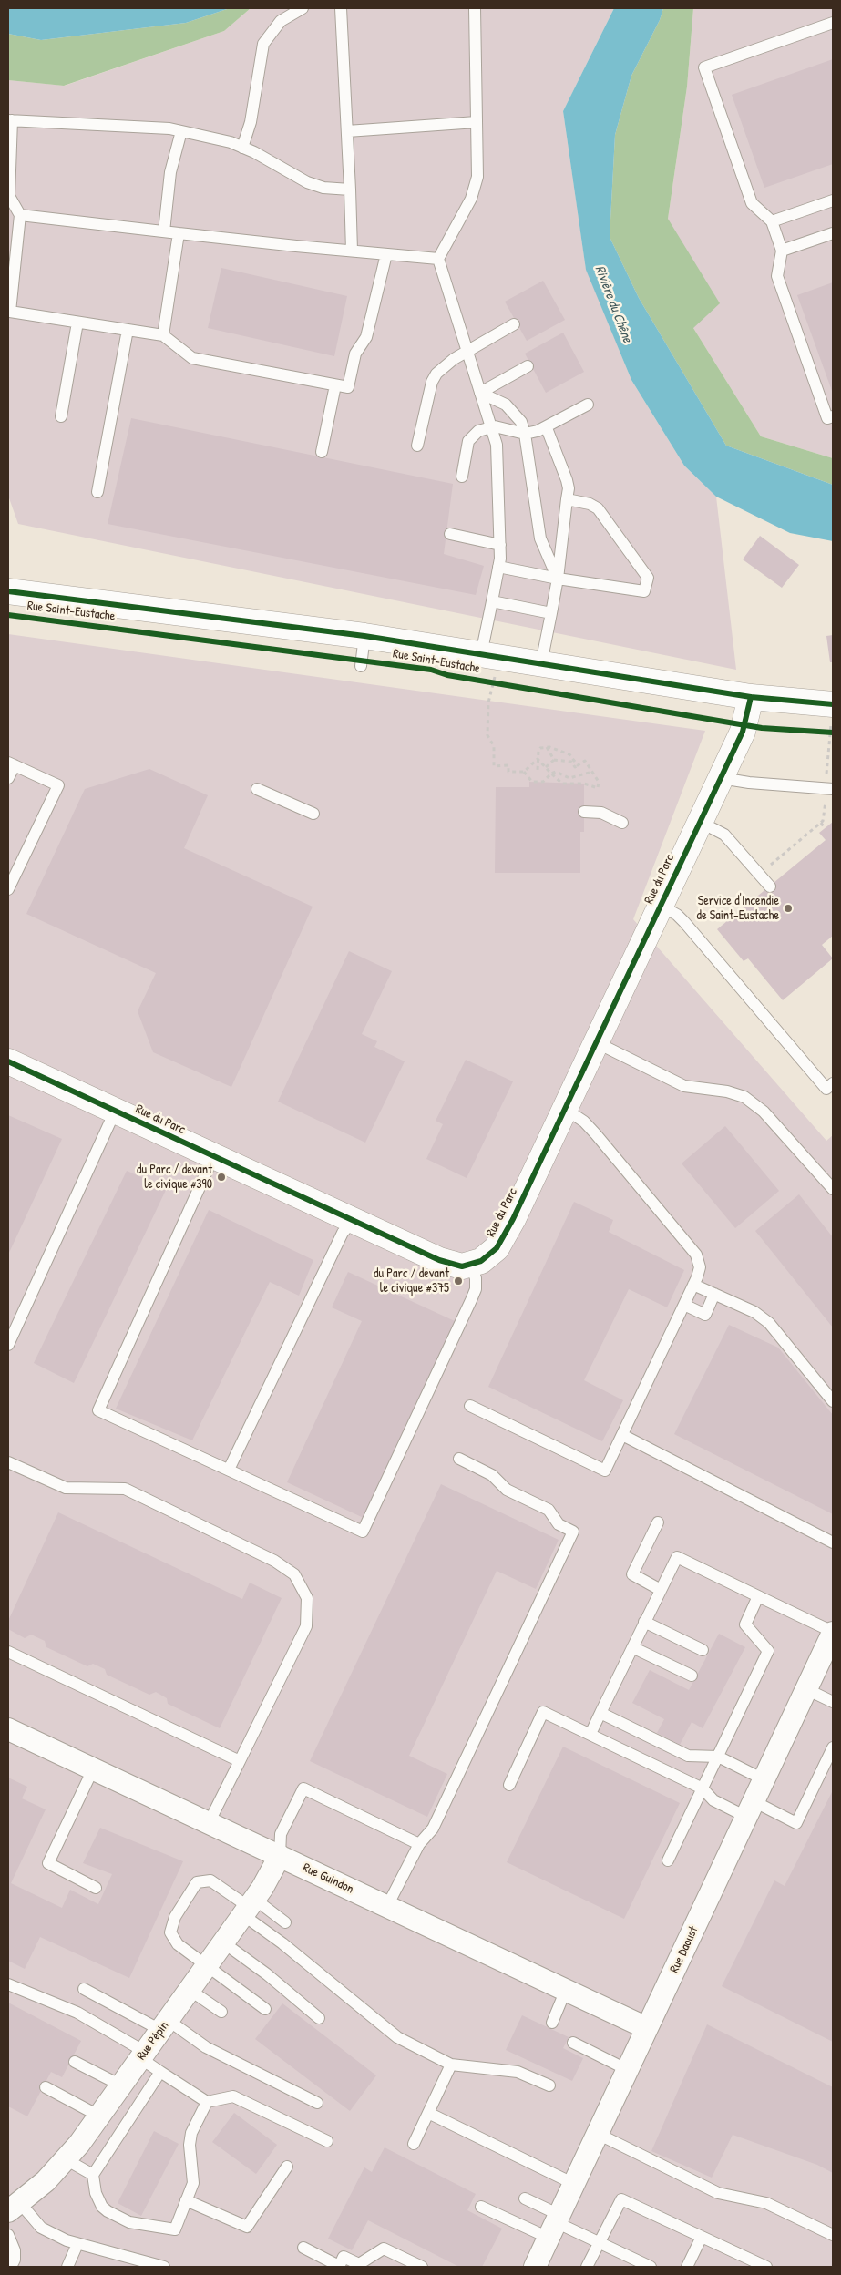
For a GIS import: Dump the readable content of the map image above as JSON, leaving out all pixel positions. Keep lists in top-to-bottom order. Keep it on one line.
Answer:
{"streets":{"street":["Rue Saint-Eustache","Rue du Parc","Rue Guindon","Rue Daoust","Rue Pépin"]},"crossings":[["Rue Saint-Eustache","Rue du Parc"],["Rue Guindon","Rue Daoust"],["Rue Guindon","Rue Pépin"]],"water":["Rivière du Chêne"],"places":["Service d'Incendie de Saint-Eustache","du Parc / devant le civique #390","du Parc / devant le civique #375"]}
